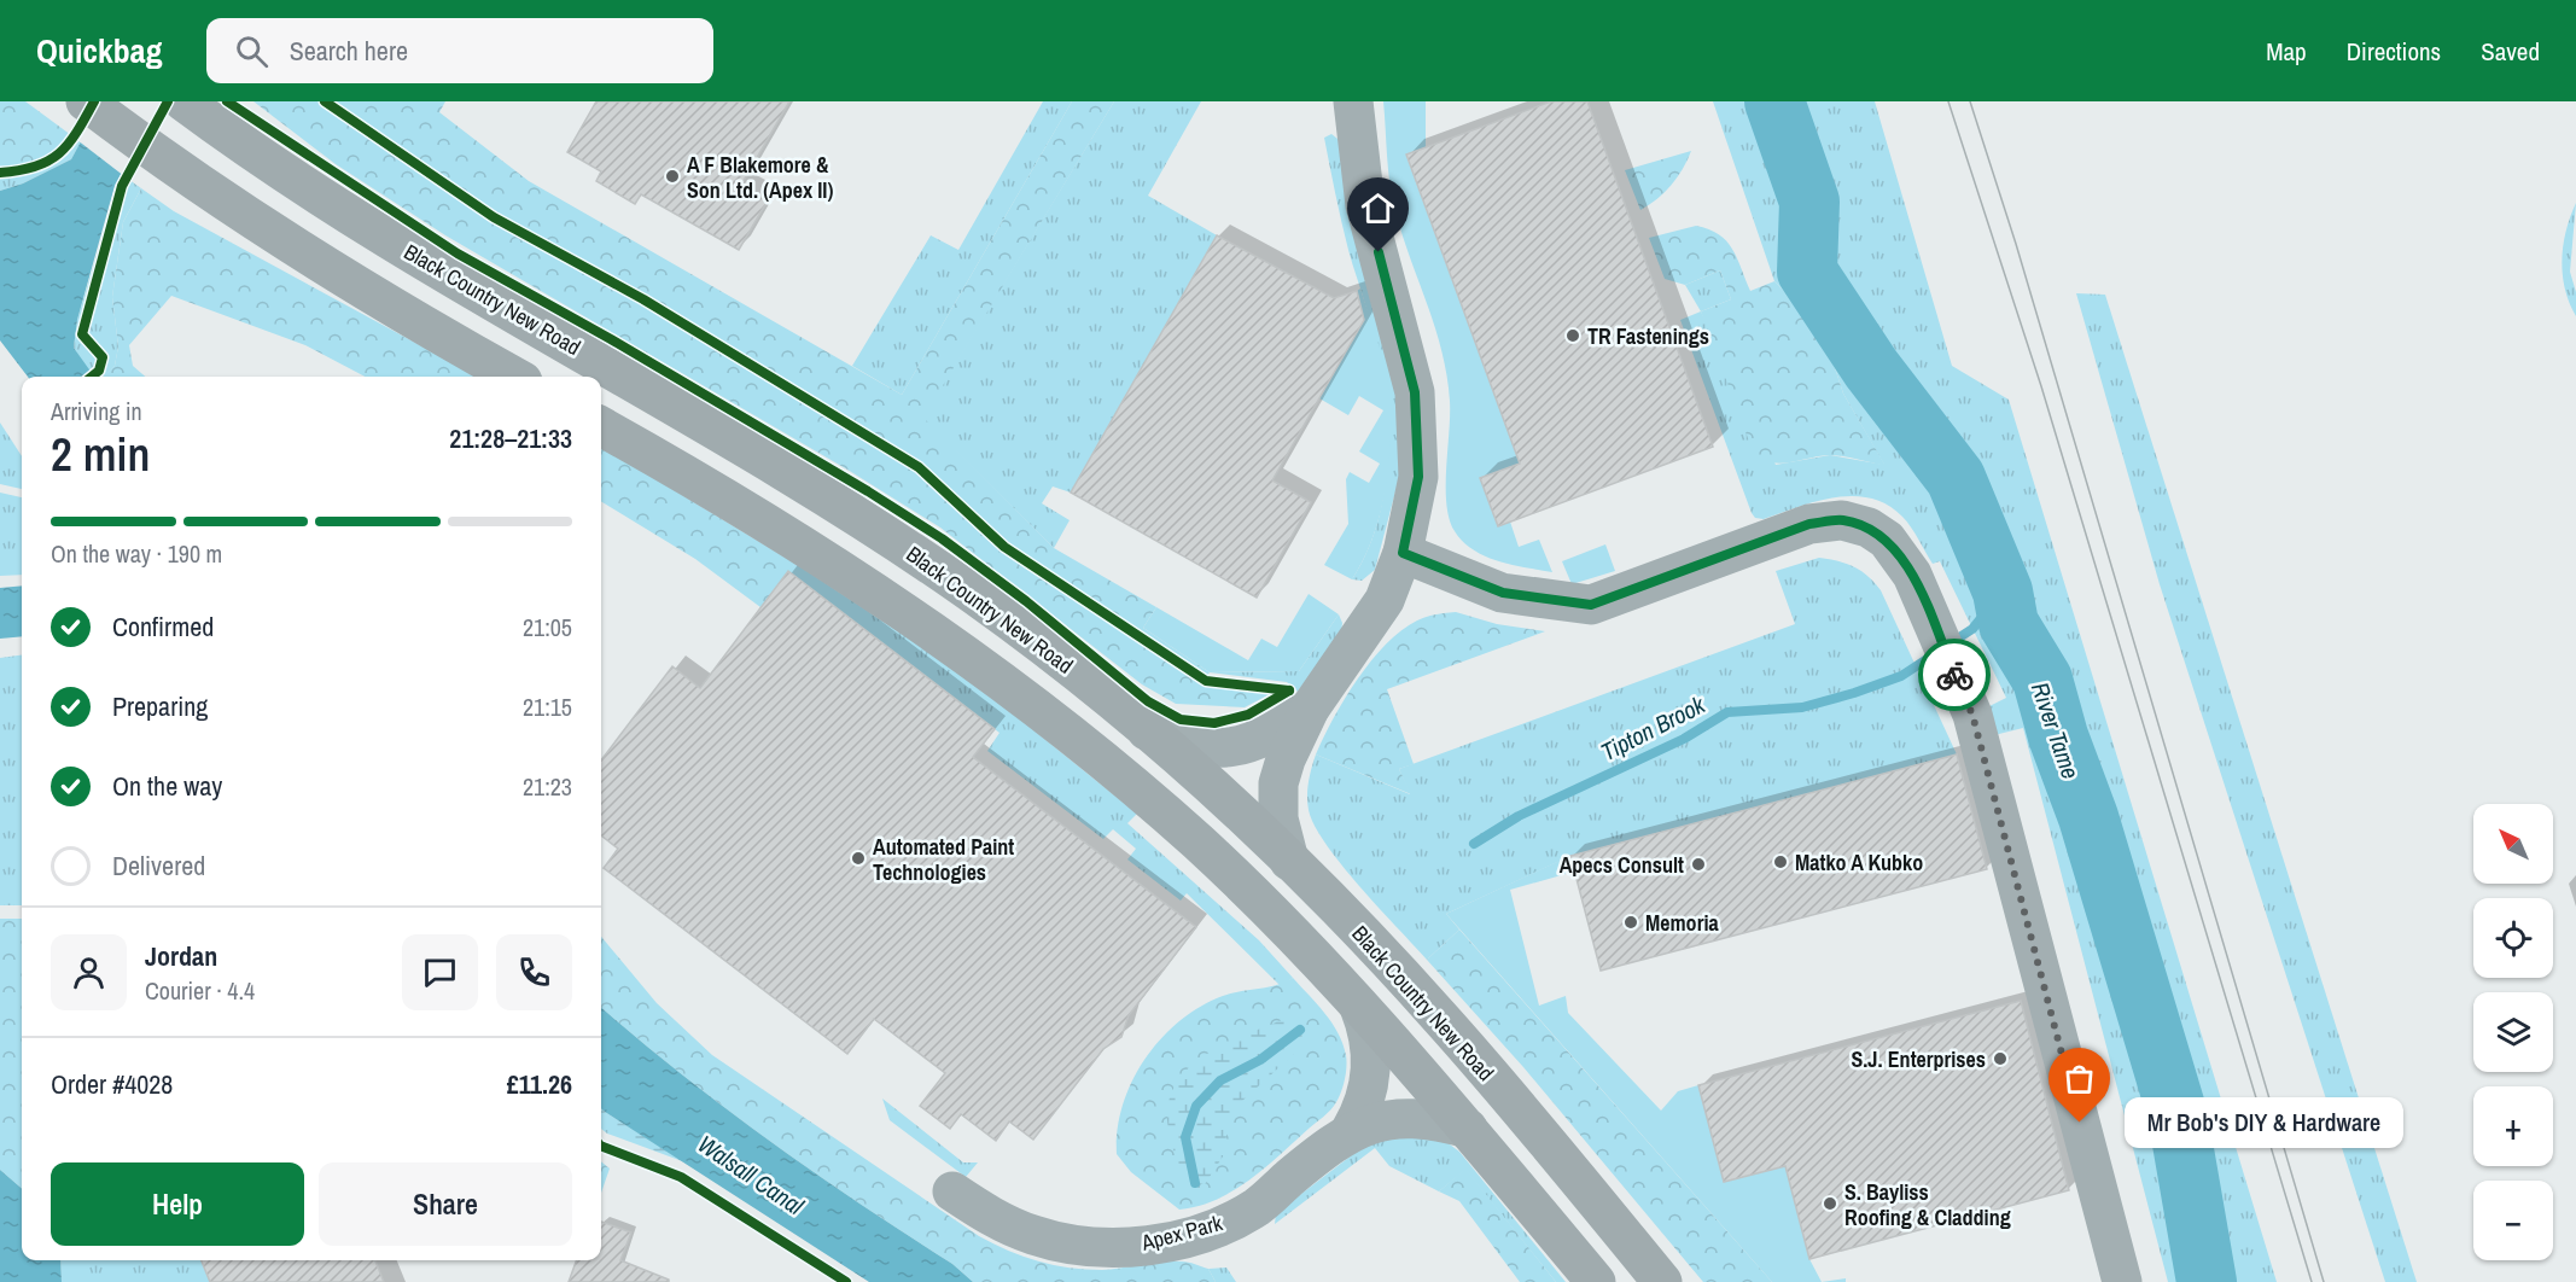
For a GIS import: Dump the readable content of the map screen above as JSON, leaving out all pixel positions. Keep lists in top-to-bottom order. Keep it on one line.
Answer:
{"streets":{"highway":["Black Country New Road"],"street":["Apex Park"]},"water":["Tipton Brook","River Tame","Walsall Canal"],"places":["A F Blakemore & Son Ltd. (Apex II)","TR Fastenings","Automated Paint Technologies","Matko A Kubko","Apecs Consult","Memoria","S.J. Enterprises","Mr Bob's DIY & Hardware","S. Bayliss Roofing & Cladding"],"north":"top left","page":{"header":"Quickbag","search":"Search here","nav":["Map","Directions","Saved"],"heading":["2 min","Arriving in","21:28–21:33"],"panel":["Jordan","Courier · 4.4","Order #4028","£11.26"],"bar":"On the way · 190 m","list":[["Confirmed","21:05"],["Preparing","21:15"],["On the way","21:23"],"Delivered"],"map_buttons":["+","−"],"bubble":"Mr Bob's DIY & Hardware","buttons":["Help","Share"]}}
